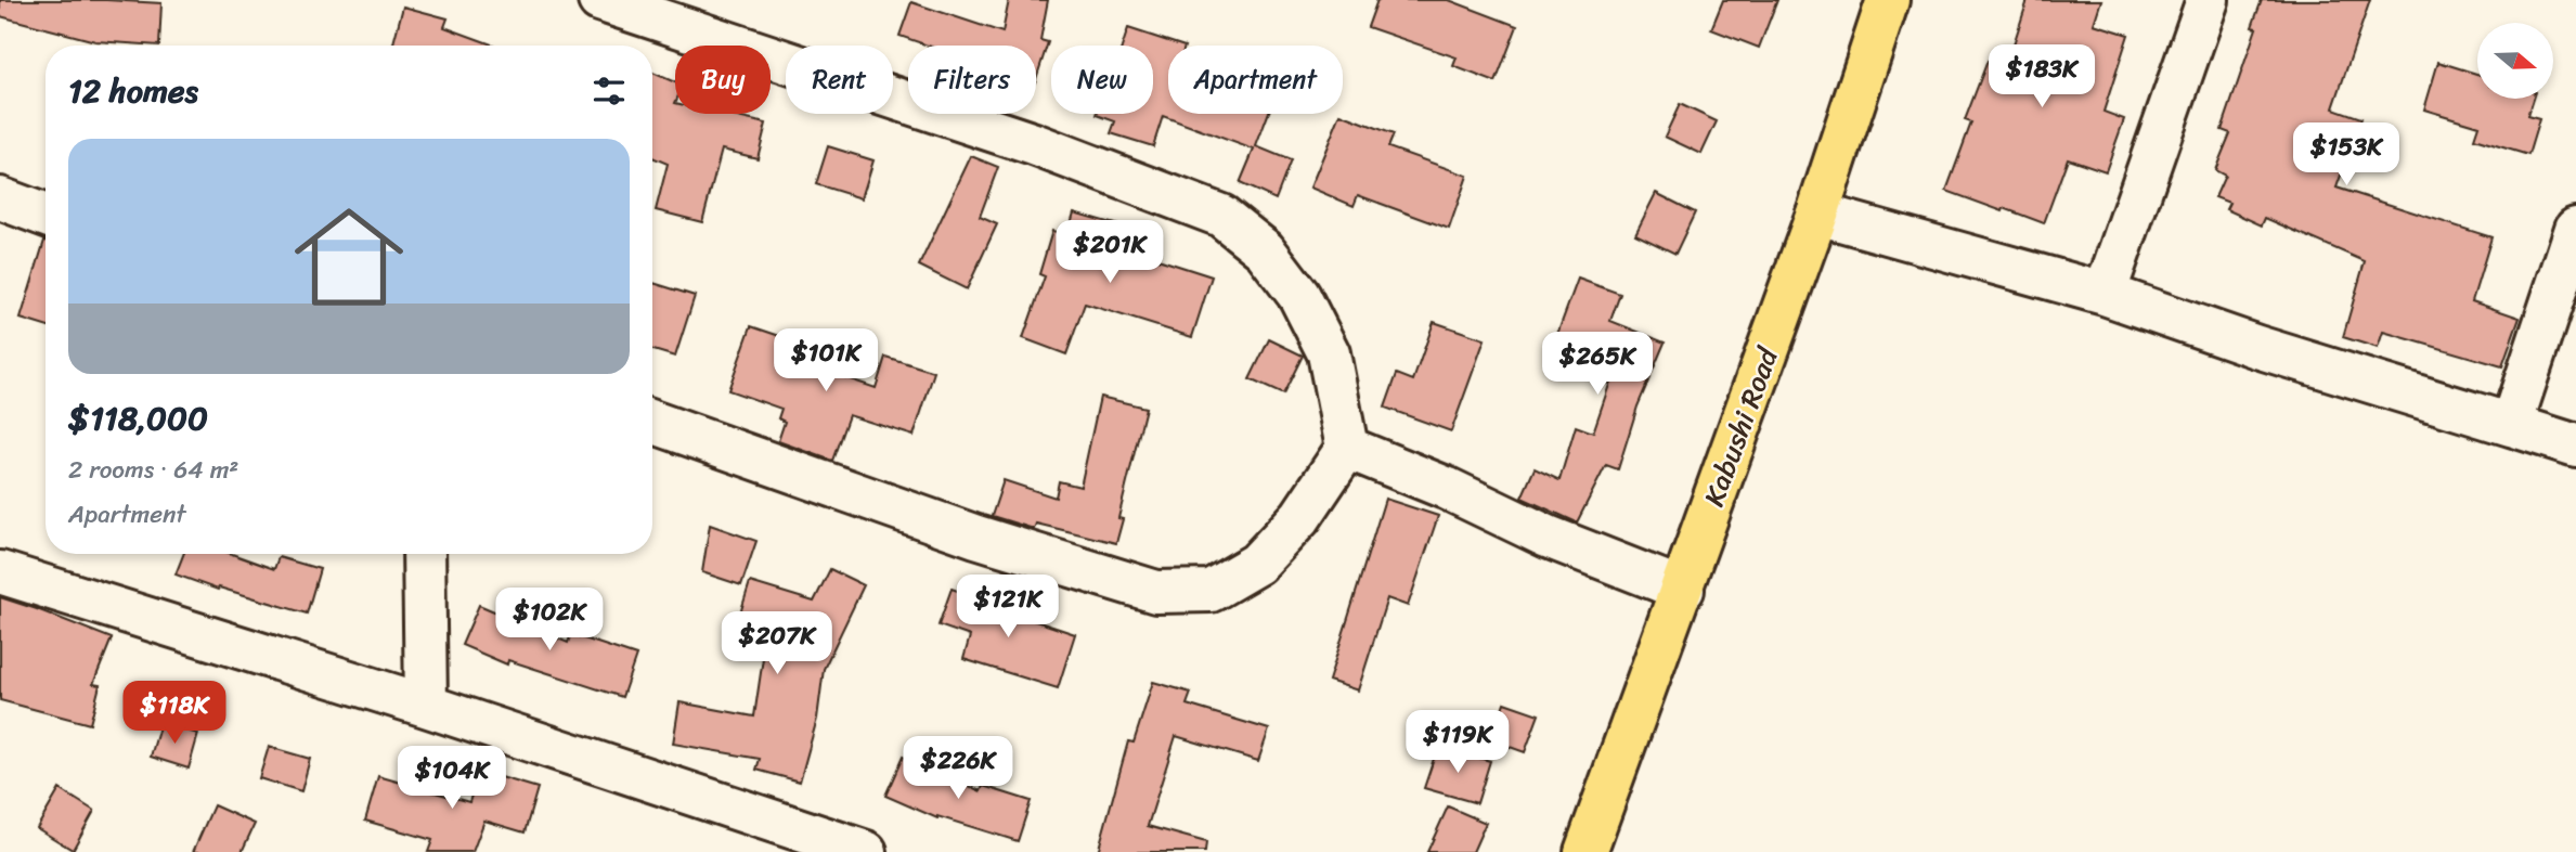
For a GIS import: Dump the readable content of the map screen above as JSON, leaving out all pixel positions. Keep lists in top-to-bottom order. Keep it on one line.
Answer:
{"streets":{"main road":["Kabushi Road"]},"north":"right","page":{"price":["$183K","$153K","$201K","$101K","$265K","$121K","$102K","$207K","$118K","$119K","$226K","$104K"],"chip":["Buy","Rent","Filters","New","Apartment"],"heading":"12 homes","list":[{"name":"$118,000","note":"2 rooms · 64 m² · Apartment"}]}}
